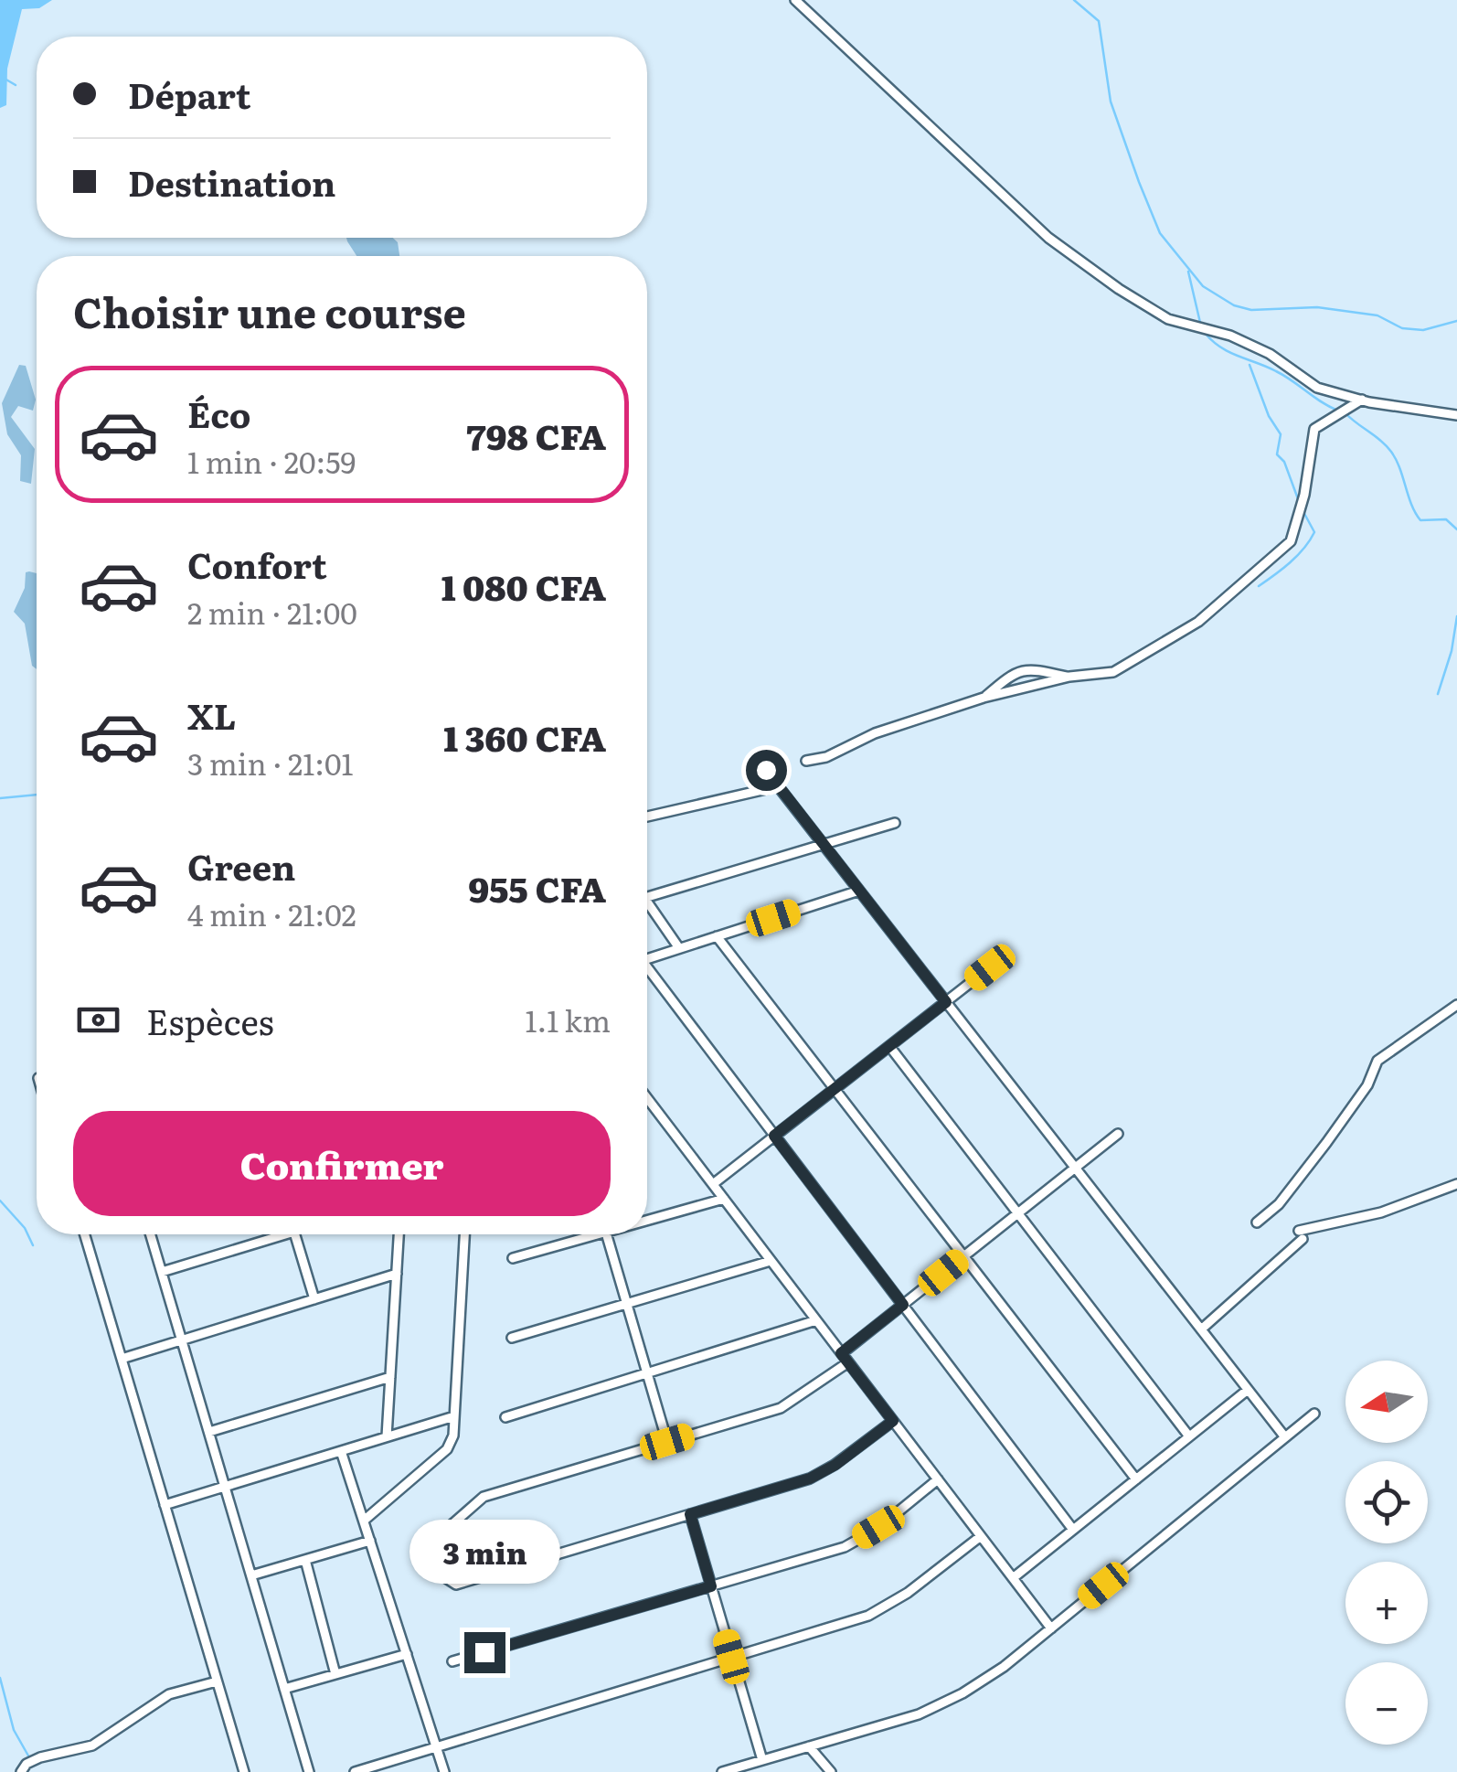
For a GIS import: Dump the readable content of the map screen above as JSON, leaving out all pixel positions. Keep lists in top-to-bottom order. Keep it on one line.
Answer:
{"north":"left","page":{"banner":["Départ","Destination"],"heading":"Choisir une course","list":[{"name":"Éco","note":"1 min · 20:59","value":"798 CFA"},{"name":"Confort","note":"2 min · 21:00","value":"1 080 CFA"},{"name":"XL","note":"3 min · 21:01","value":"1 360 CFA"},{"name":"Green","note":"4 min · 21:02","value":"955 CFA"}],"pay":["Espèces","1.1 km"],"buttons":"Confirmer","map_buttons":["+","−"],"bubble":"3 min"}}
